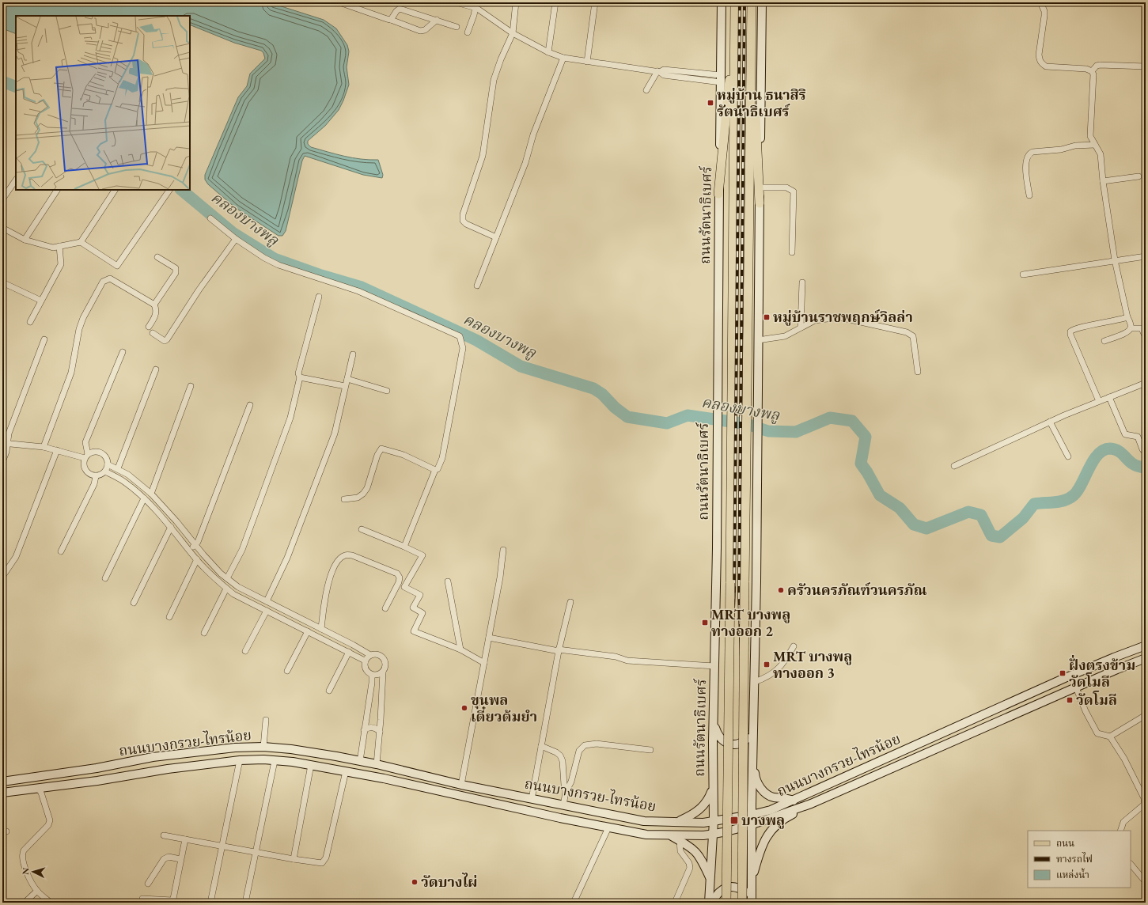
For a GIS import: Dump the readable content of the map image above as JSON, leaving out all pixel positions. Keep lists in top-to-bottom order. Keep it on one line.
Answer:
{"streets":{"main road":["ถนนรัตนาธิเบศร์","ถนนบางกรวย-ไทรน้อย"]},"crossings":[["ถนนรัตนาธิเบศร์","ถนนบางกรวย-ไทรน้อย"]],"water":["คลองบางพลู"],"places":{"transit":["หมู่บ้าน ธนาสิริ รัตนาธิเบศร์","หมู่บ้านราชพฤกษ์วิลล่า","MRT บางพลู ทางออก 2","MRT บางพลู ทางออก 3","ฝั่งตรงข้าม วัดโมลี","วัดโมลี","บางพลู"],"other":["ครัวนครภัณฑ์วนครภัณ","ขุนพล เตี๋ยวต้มยำ","วัดบางไผ่"]},"legend":["ถนน","ทางรถไฟ","แหล่งน้ำ"],"north":"left"}
